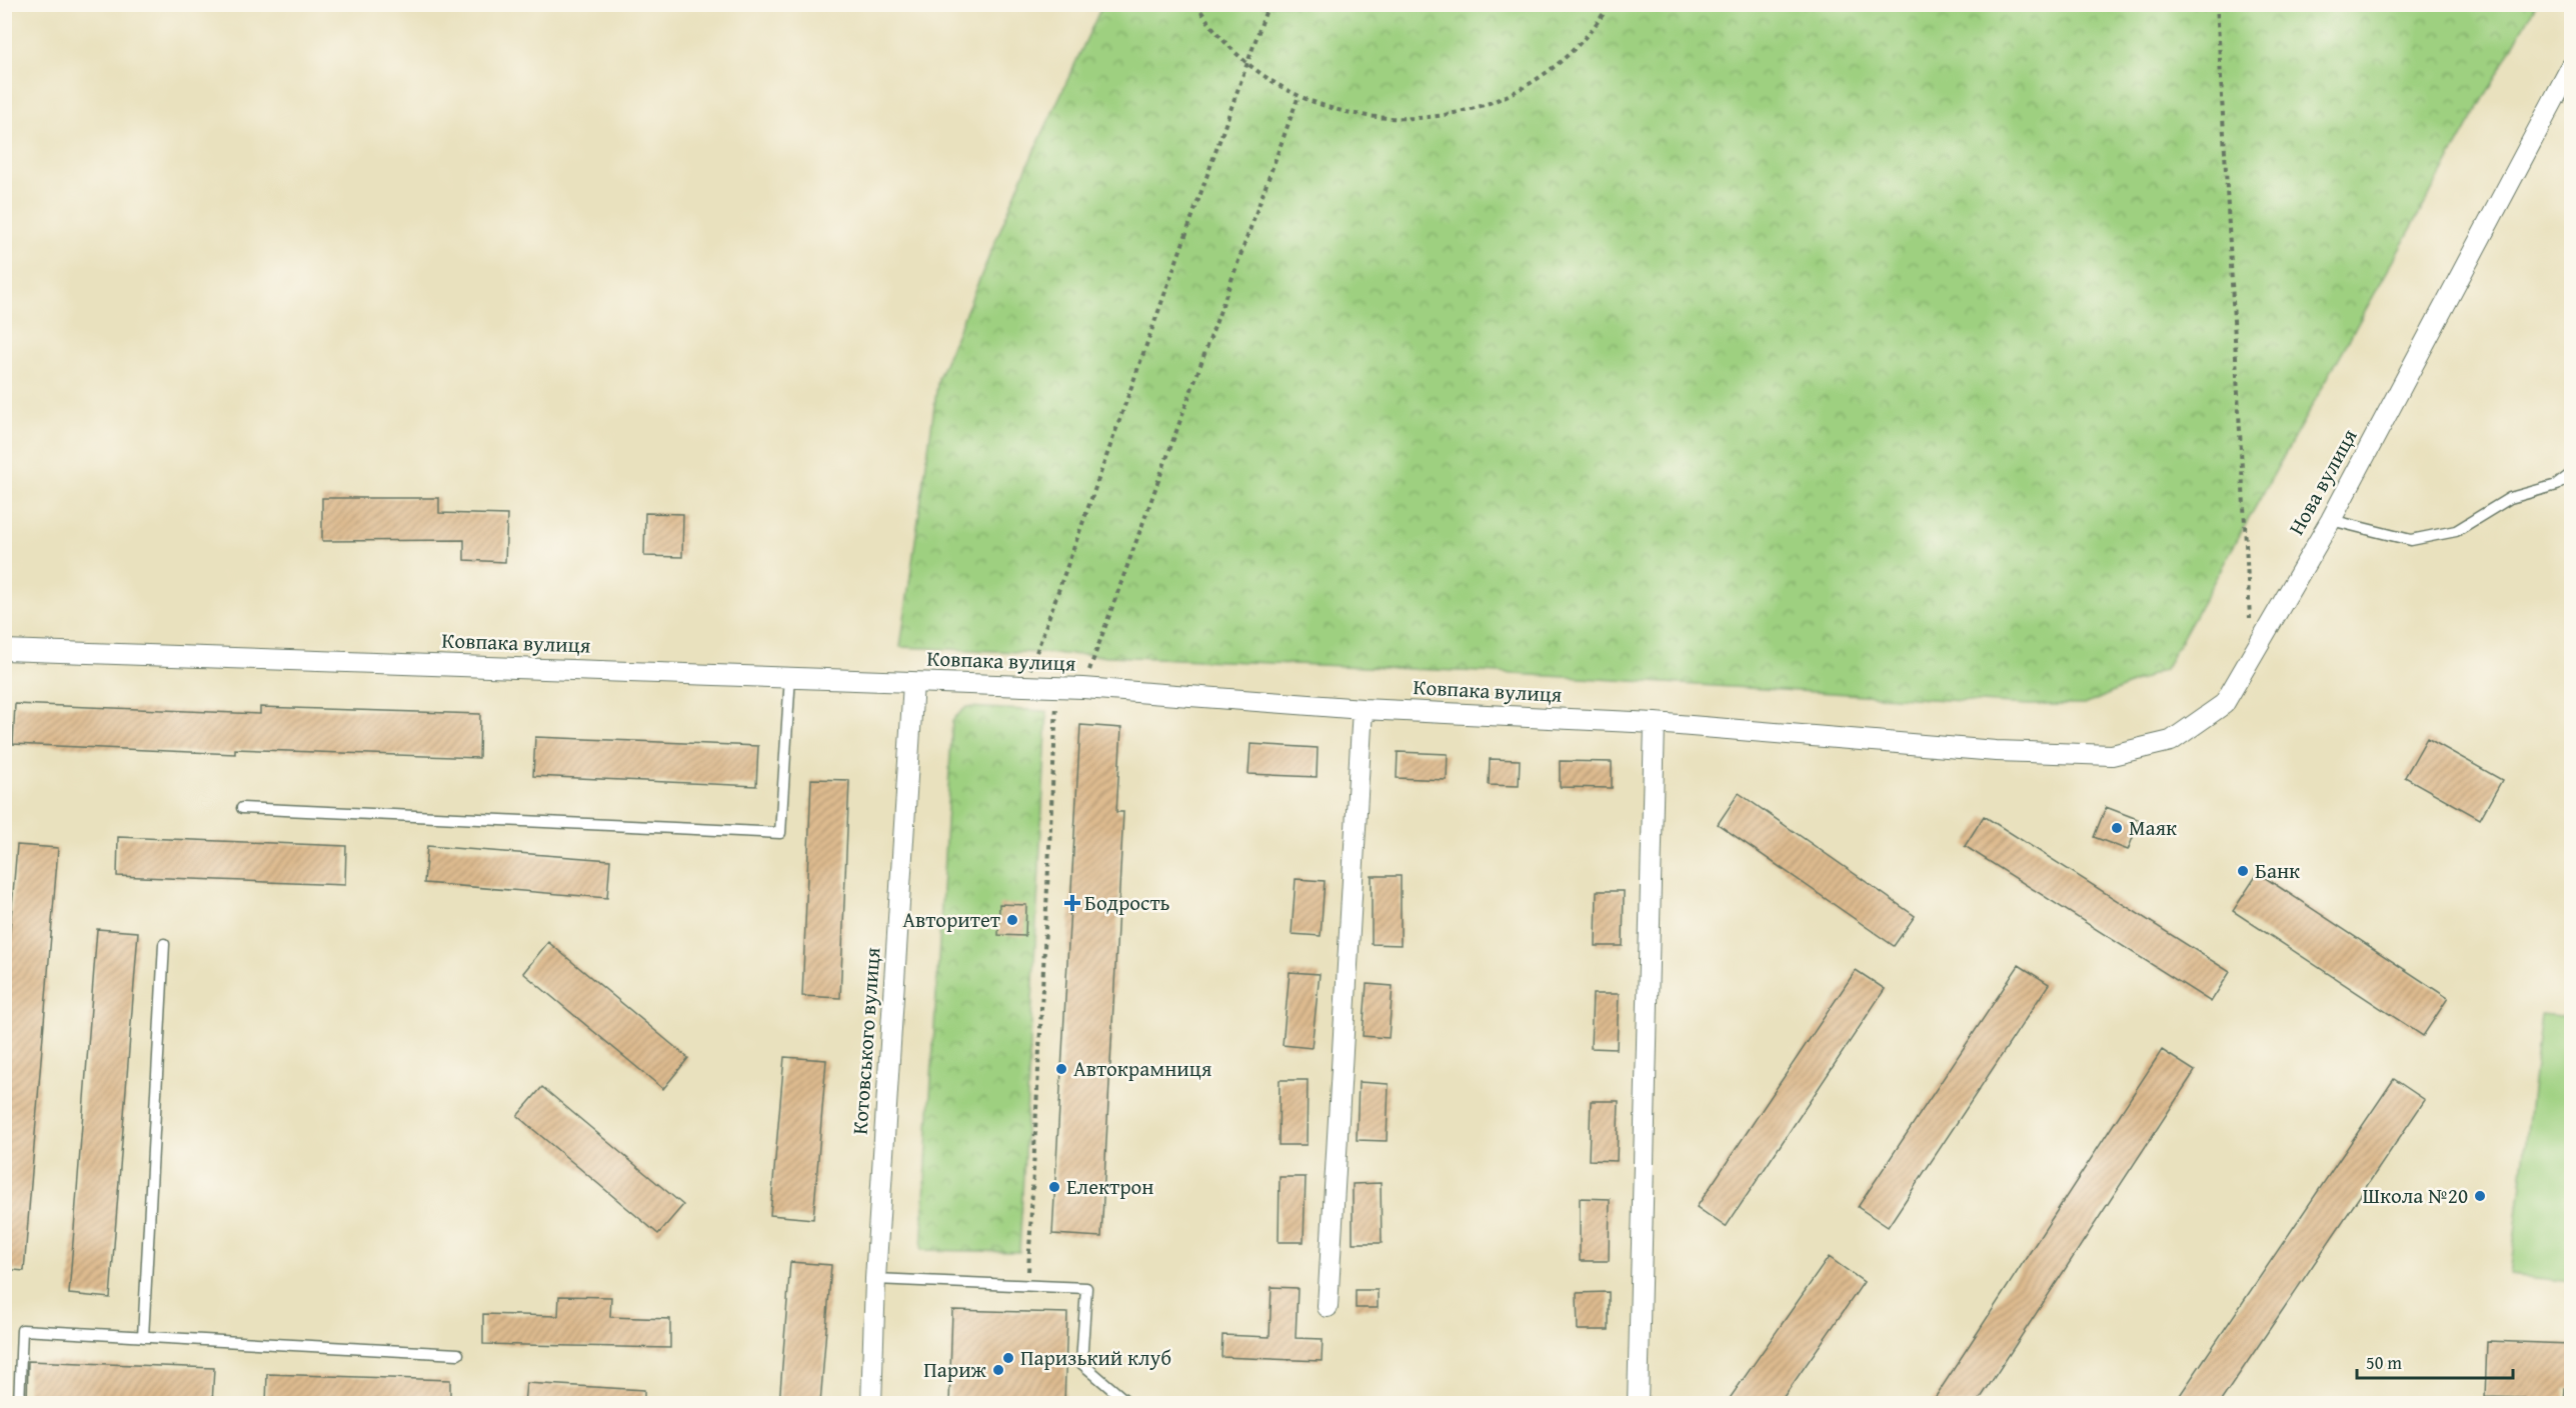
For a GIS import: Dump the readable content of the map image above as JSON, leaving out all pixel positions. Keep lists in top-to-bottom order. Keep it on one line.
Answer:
{"streets":{"street":["Нова вулиця","Ковпака вулиця","Котовського вулиця"]},"crossings":[["Нова вулиця","Ковпака вулиця"],["Ковпака вулиця","Котовського вулиця"]],"places":{"other":["Маяк","Банк","Авторитет","Автокрамниця","Електрон","Школа №20","Паризький клуб","Париж"],"health":["Бодрость"]},"scale_bar":"50 m"}
